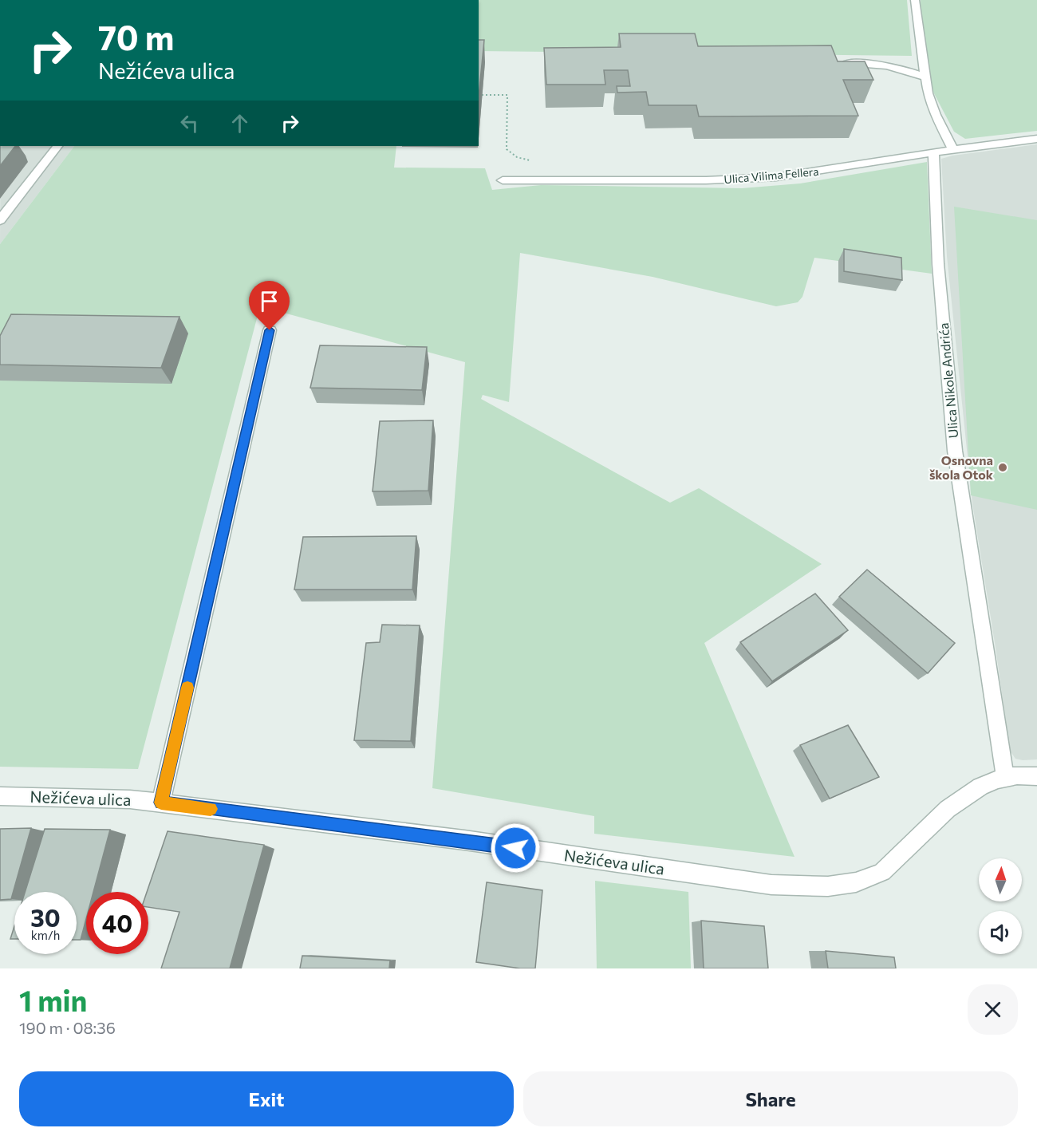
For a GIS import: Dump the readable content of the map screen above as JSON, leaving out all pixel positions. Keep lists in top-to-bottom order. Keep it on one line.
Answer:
{"streets":{"street":["Ulica Vilima Fellera","Ulica Nikole Andrića","Nežićeva ulica"]},"crossings":[["Ulica Vilima Fellera","Ulica Nikole Andrića"],["Ulica Nikole Andrića","Nežićeva ulica"]],"places":["Osnovna škola Otok"],"north":"top","page":{"turn":["70 m","Nežićeva ulica"],"speed":"30 km/h","limit":"40","heading":["1 min","190 m · 08:36"],"buttons":["Exit","Share"]}}
